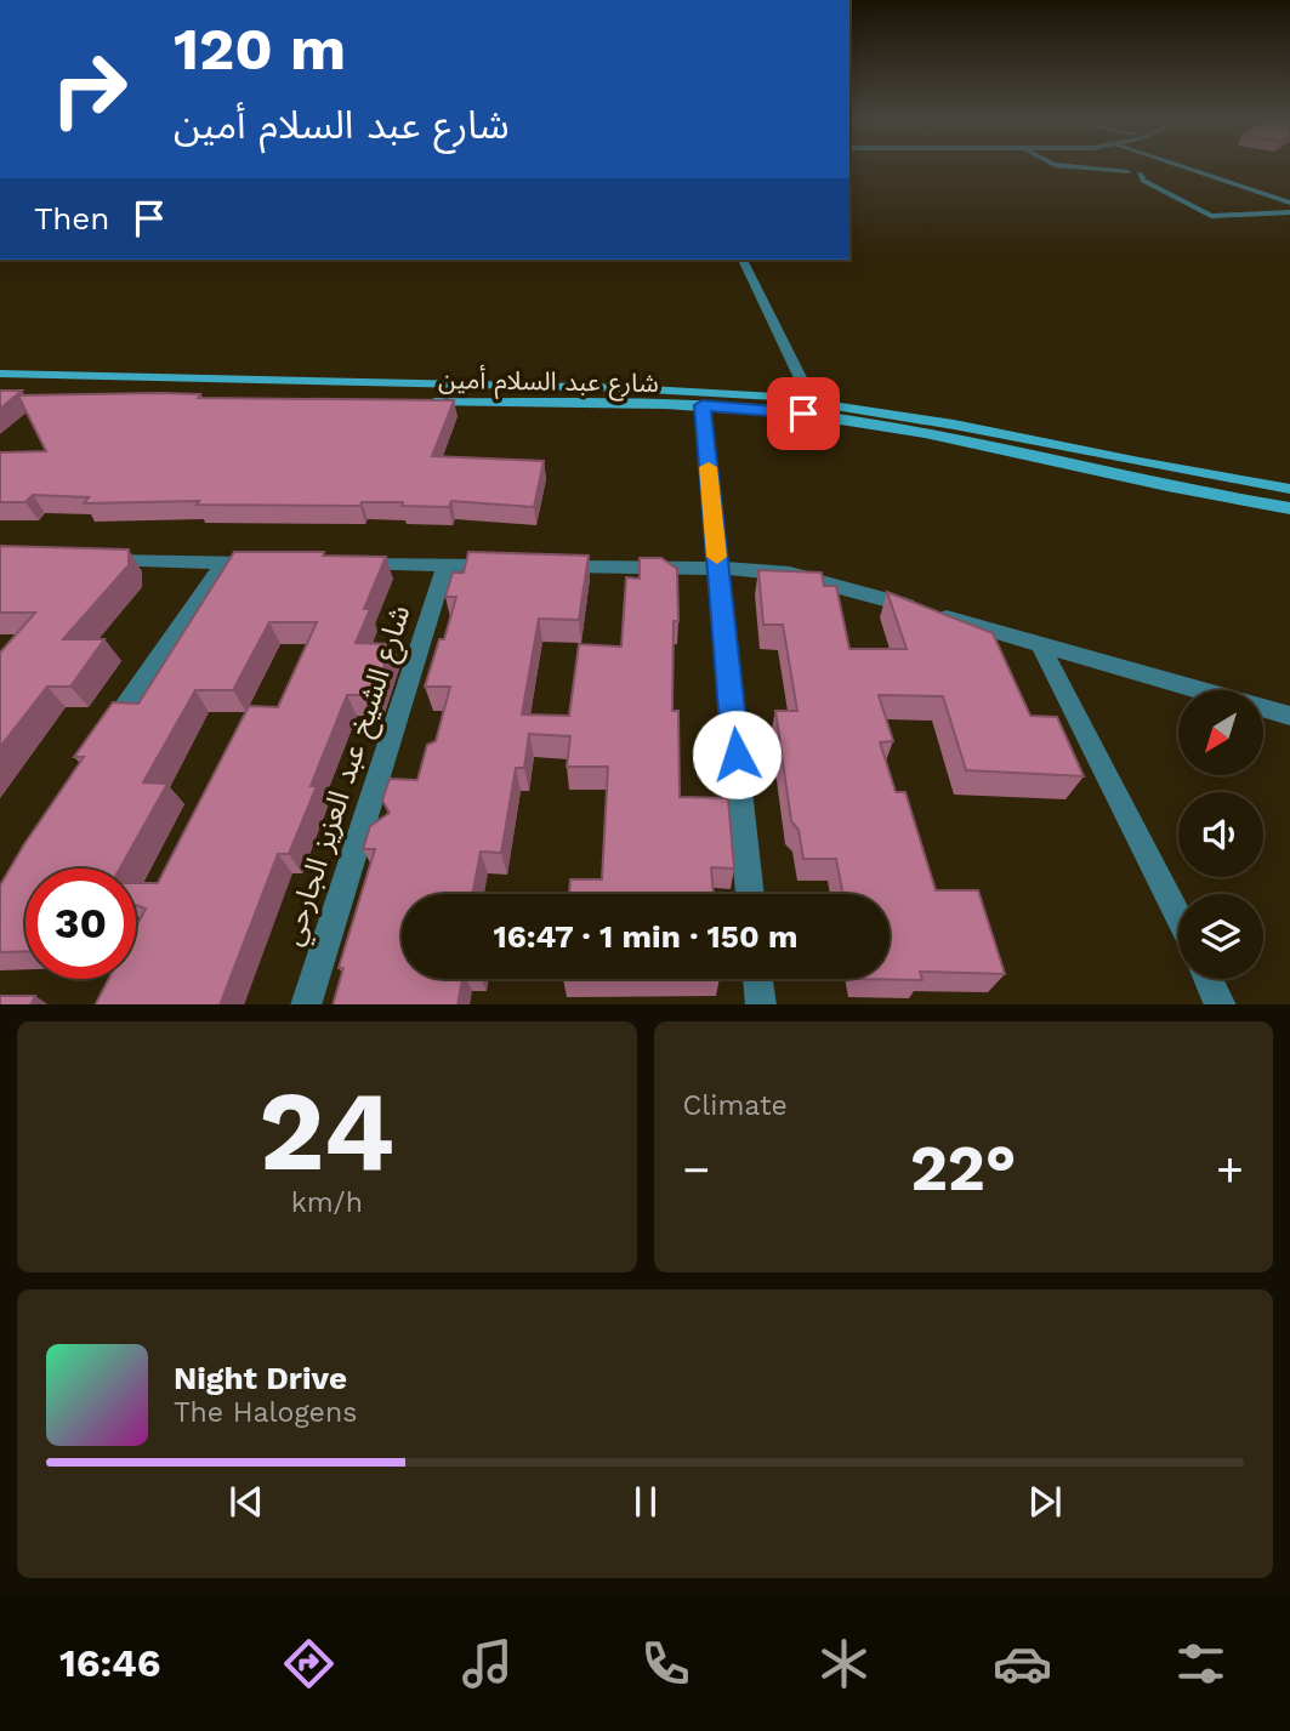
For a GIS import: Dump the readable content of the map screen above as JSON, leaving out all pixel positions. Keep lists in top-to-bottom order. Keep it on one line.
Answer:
{"streets":{"street":["شارع عبد السلام أمين","شارع الشيخ عبد العزيز الجارحي"]},"north":"bottom left","page":{"turn":["120 m","شارع عبد السلام أمين"],"then":"Then","limit":"30","trip":"16:47 · 1 min · 150 m","tile":[["24","km/h"],"Climate"],"heat":["−","22°","+"],"song":["Night Drive","The Halogens"],"tabs":"16:46"}}
